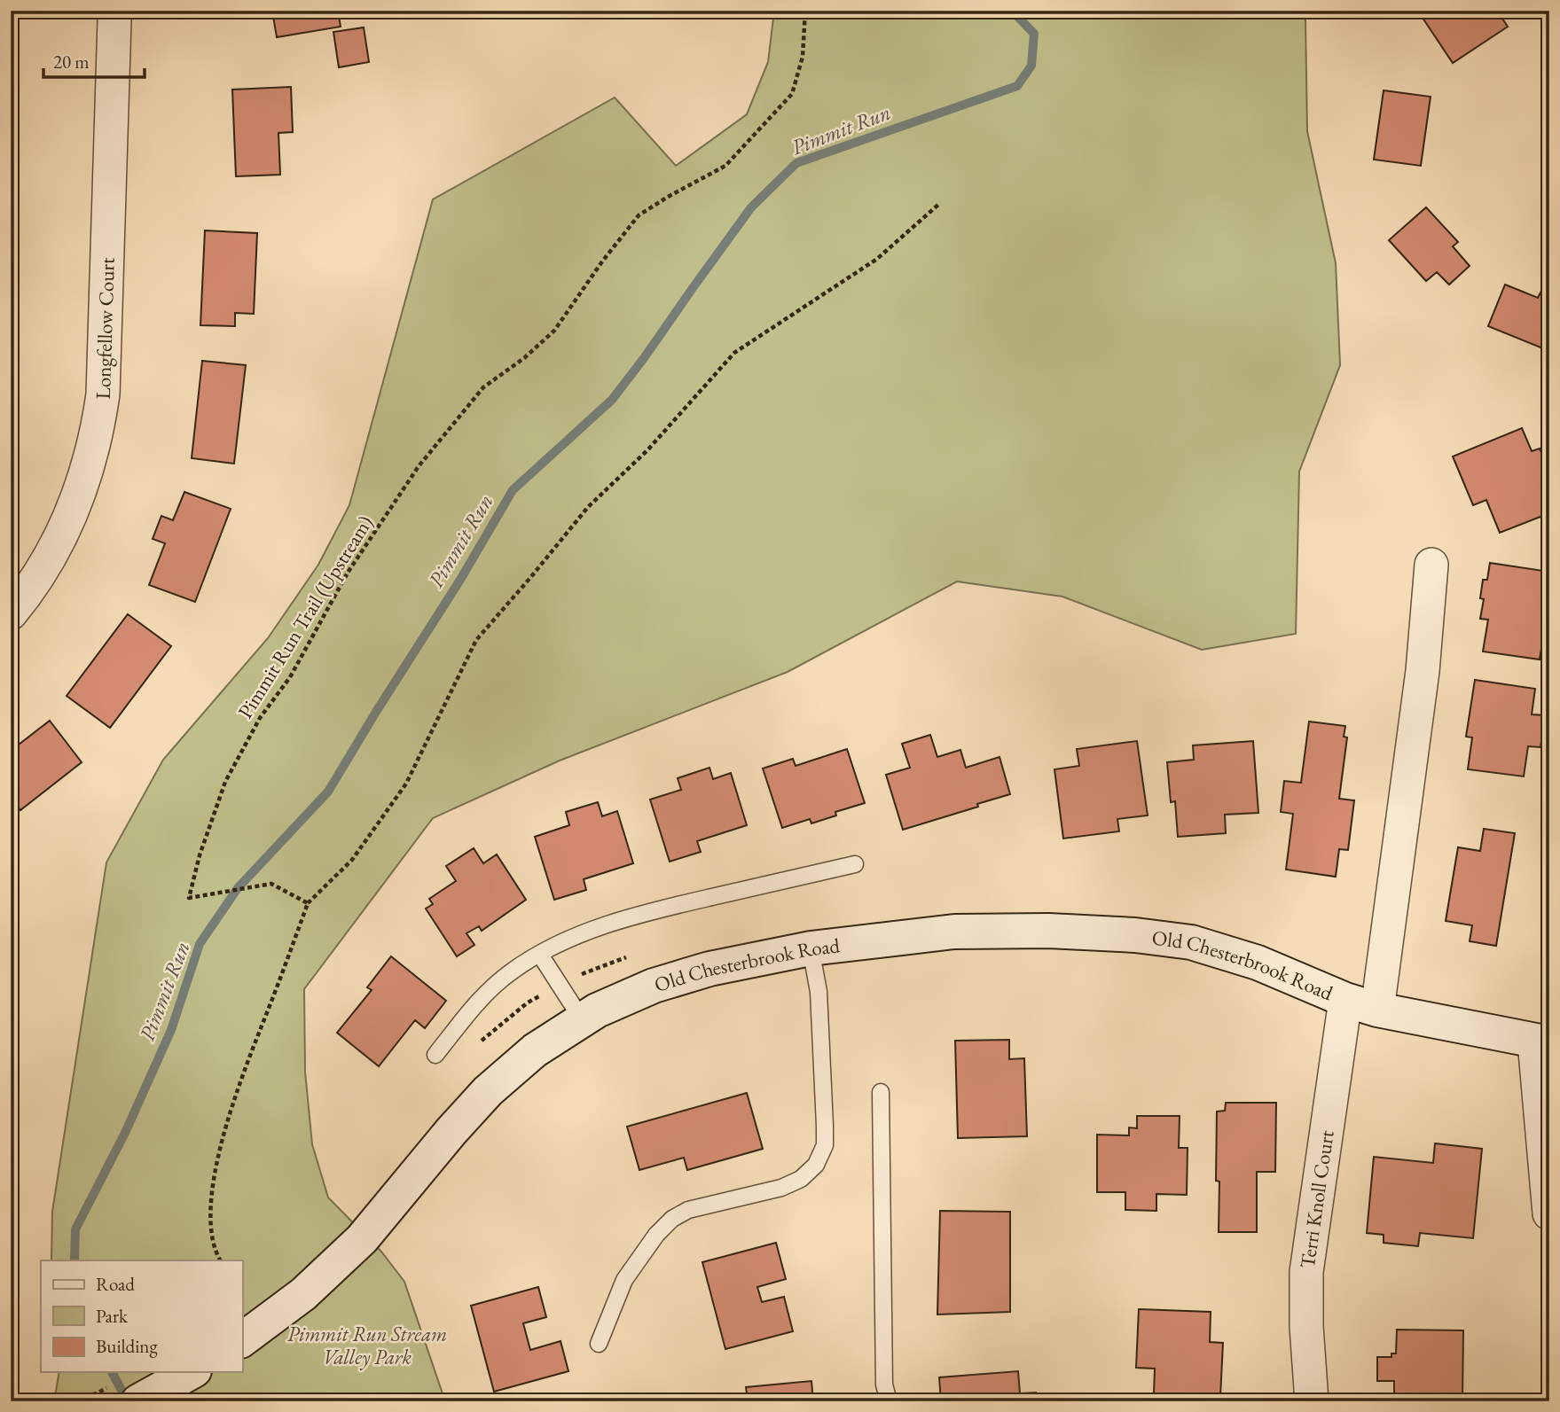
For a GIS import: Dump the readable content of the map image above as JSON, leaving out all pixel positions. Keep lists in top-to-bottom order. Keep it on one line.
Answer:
{"streets":{"street":["Longfellow Court","Old Chesterbrook Road","Terri Knoll Court"],"path":["Pimmit Run Trail (Upstream)"]},"crossings":[["Old Chesterbrook Road","Terri Knoll Court"]],"water":["Pimmit Run"],"parks":["Pimmit Run Stream Valley Park"],"legend":["Road","Park","Building"],"scale_bar":"20 m"}
